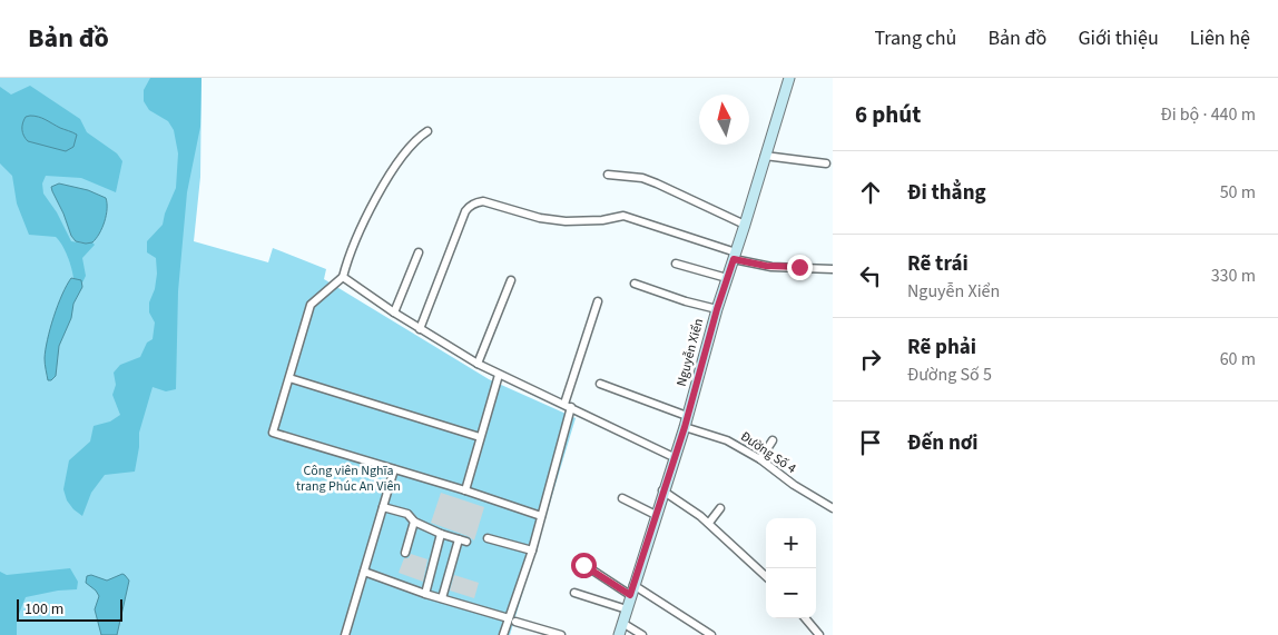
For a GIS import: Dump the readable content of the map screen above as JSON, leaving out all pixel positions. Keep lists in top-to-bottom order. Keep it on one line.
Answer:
{"streets":{"main road":["Nguyễn Xiển"],"street":["Đường Số 4"]},"crossings":[["Nguyễn Xiển","Đường Số 4"]],"parks":["Công viên Nghĩa trang Phúc An Viên"],"scale_bar":"100 m","north":"top","page":{"header":"Bản đồ","nav":["Trang chủ","Bản đồ","Giới thiệu","Liên hệ"],"heading":["6 phút","Đi bộ · 440 m"],"list":[["Đi thẳng","50 m"],["Rẽ trái","Nguyễn Xiển","330 m"],["Rẽ phải","Đường Số 5","60 m"],"Đến nơi"],"map_buttons":["+","−"],"scale":"100 m"}}
